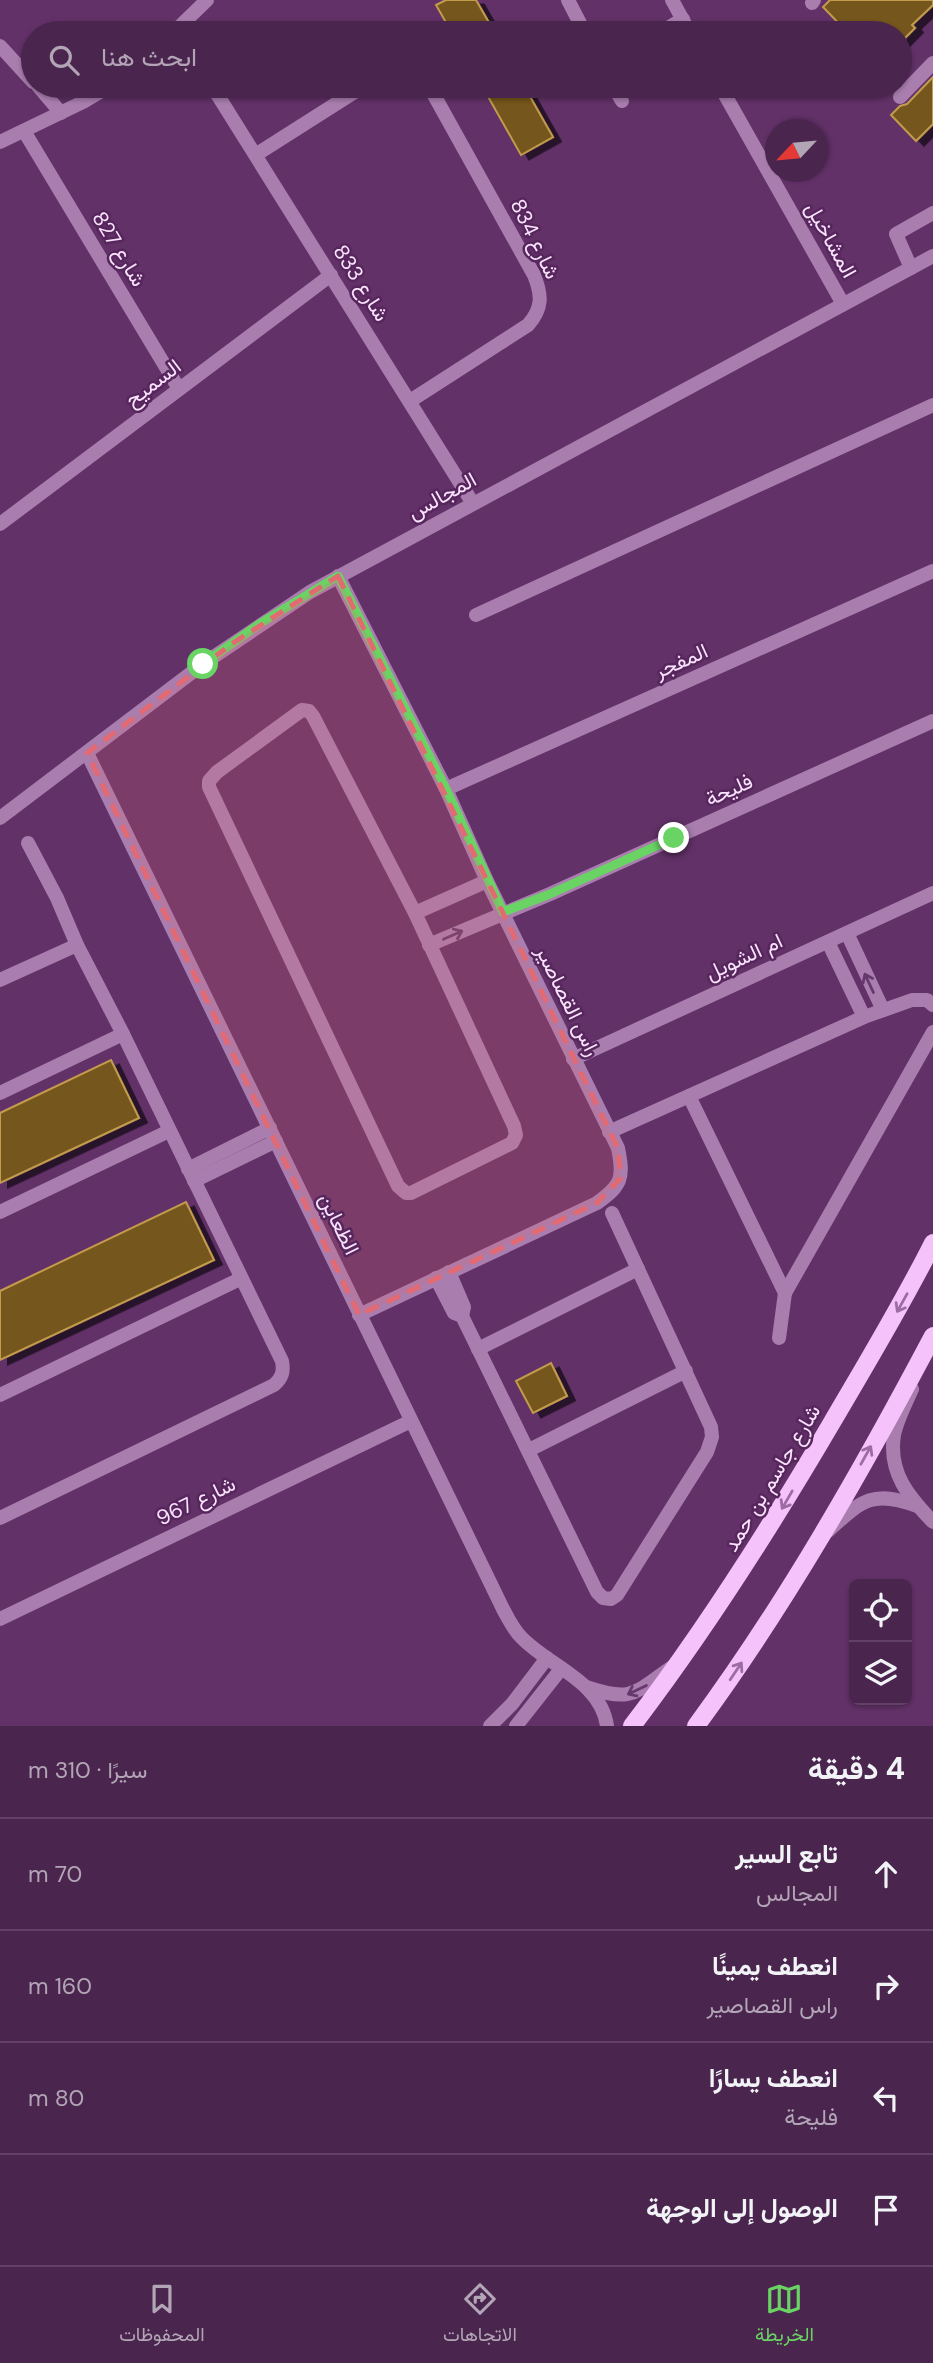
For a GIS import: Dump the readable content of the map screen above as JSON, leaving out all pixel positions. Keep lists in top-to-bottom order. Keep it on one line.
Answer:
{"streets":{"main road":["شارع جاسم بن حمد"],"street":["شارع 834","المشاخيل","شارع 827","شارع 833","السميح","المجالس","المفجر","فليحة","ام الشويل","راس القصاصير","الظعاين","شارع 967"]},"crossings":[["شارع 834","شارع 833"],["المشاخيل","المجالس"],["شارع 827","السميح"],["شارع 833","السميح"],["شارع 833","المجالس"],["المجالس","راس القصاصير"],["المجالس","الظعاين"],["المفجر","راس القصاصير"],["فليحة","راس القصاصير"],["ام الشويل","راس القصاصير"],["راس القصاصير","الظعاين"],["الظعاين","شارع جاسم بن حمد"],["الظعاين","شارع 967"]],"north":"bottom left","page":{"search":"ابحث هنا","heading":["4 دقيقة","سيرًا · 310 m"],"list":[["تابع السير","المجالس","70 m"],["انعطف يمينًا","راس القصاصير","160 m"],["انعطف يسارًا","فليحة","80 m"],"الوصول إلى الوجهة"],"nav":["الخريطة","الاتجاهات","المحفوظات"]}}
